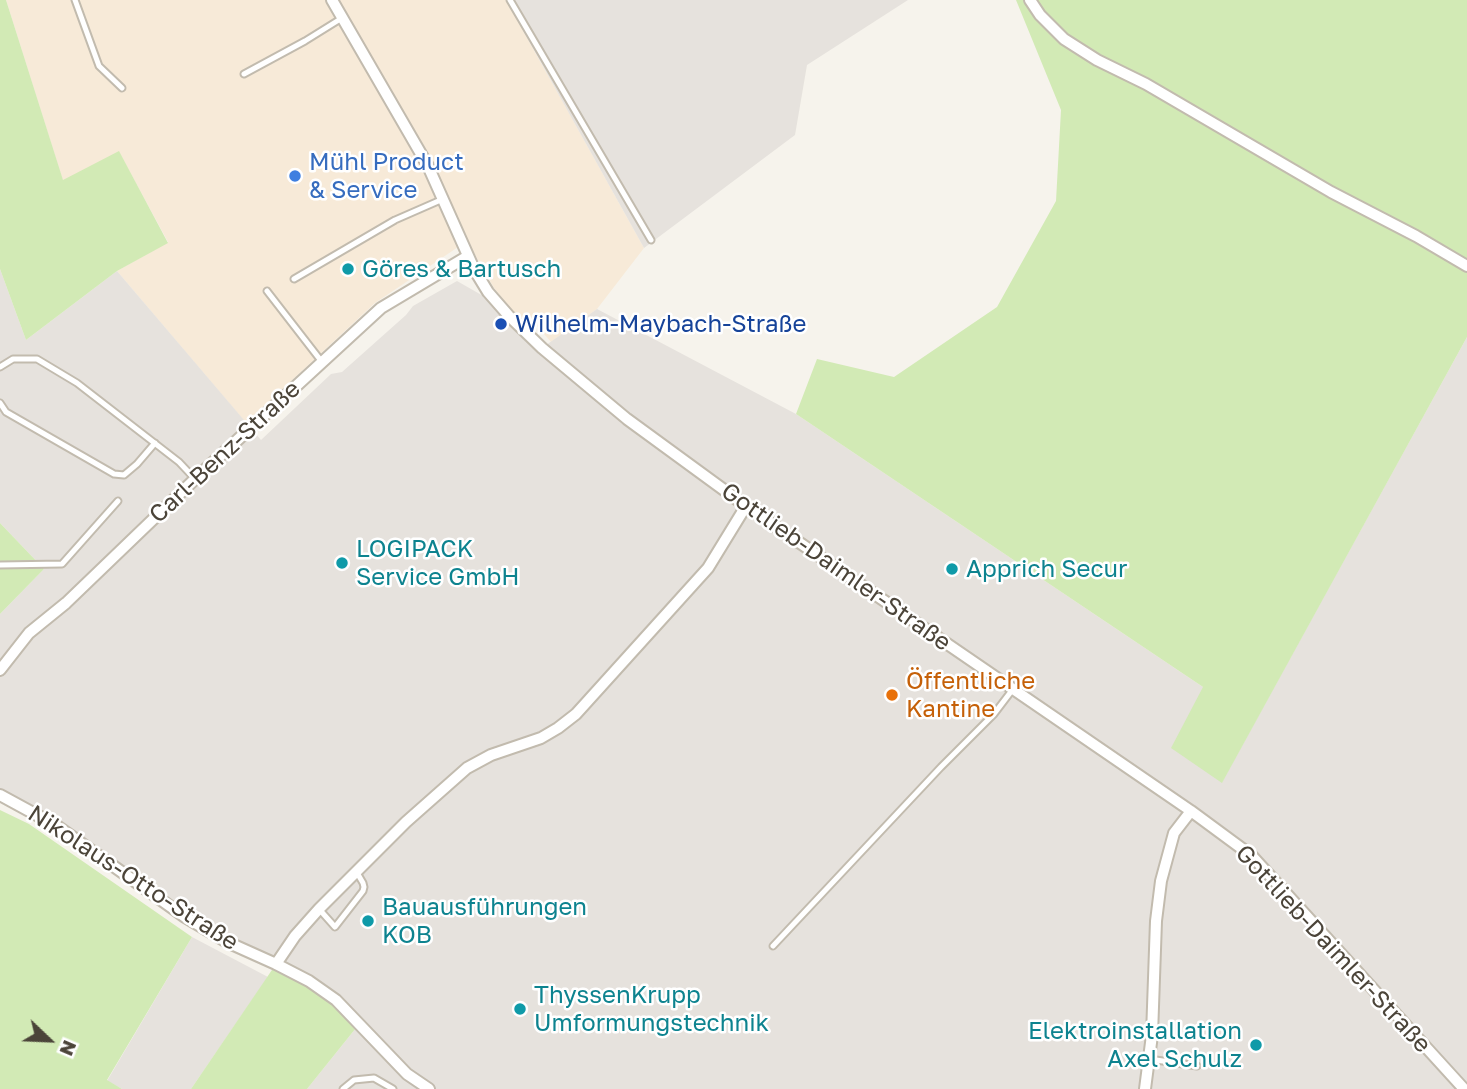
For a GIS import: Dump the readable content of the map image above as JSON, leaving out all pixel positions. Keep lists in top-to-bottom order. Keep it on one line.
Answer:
{"streets":{"street":["Carl-Benz-Straße","Gottlieb-Daimler-Straße","Nikolaus-Otto-Straße"]},"crossings":[["Carl-Benz-Straße","Gottlieb-Daimler-Straße"]],"places":["Mühl Product & Service","Göres & Bartusch","Wilhelm-Maybach-Straße","LOGIPACK Service GmbH","Apprich Secur","Öffentliche Kantine","Bauausführungen KOB","ThyssenKrupp Umformungstechnik","Elektroinstallation Axel Schulz"],"north":"bottom right"}
